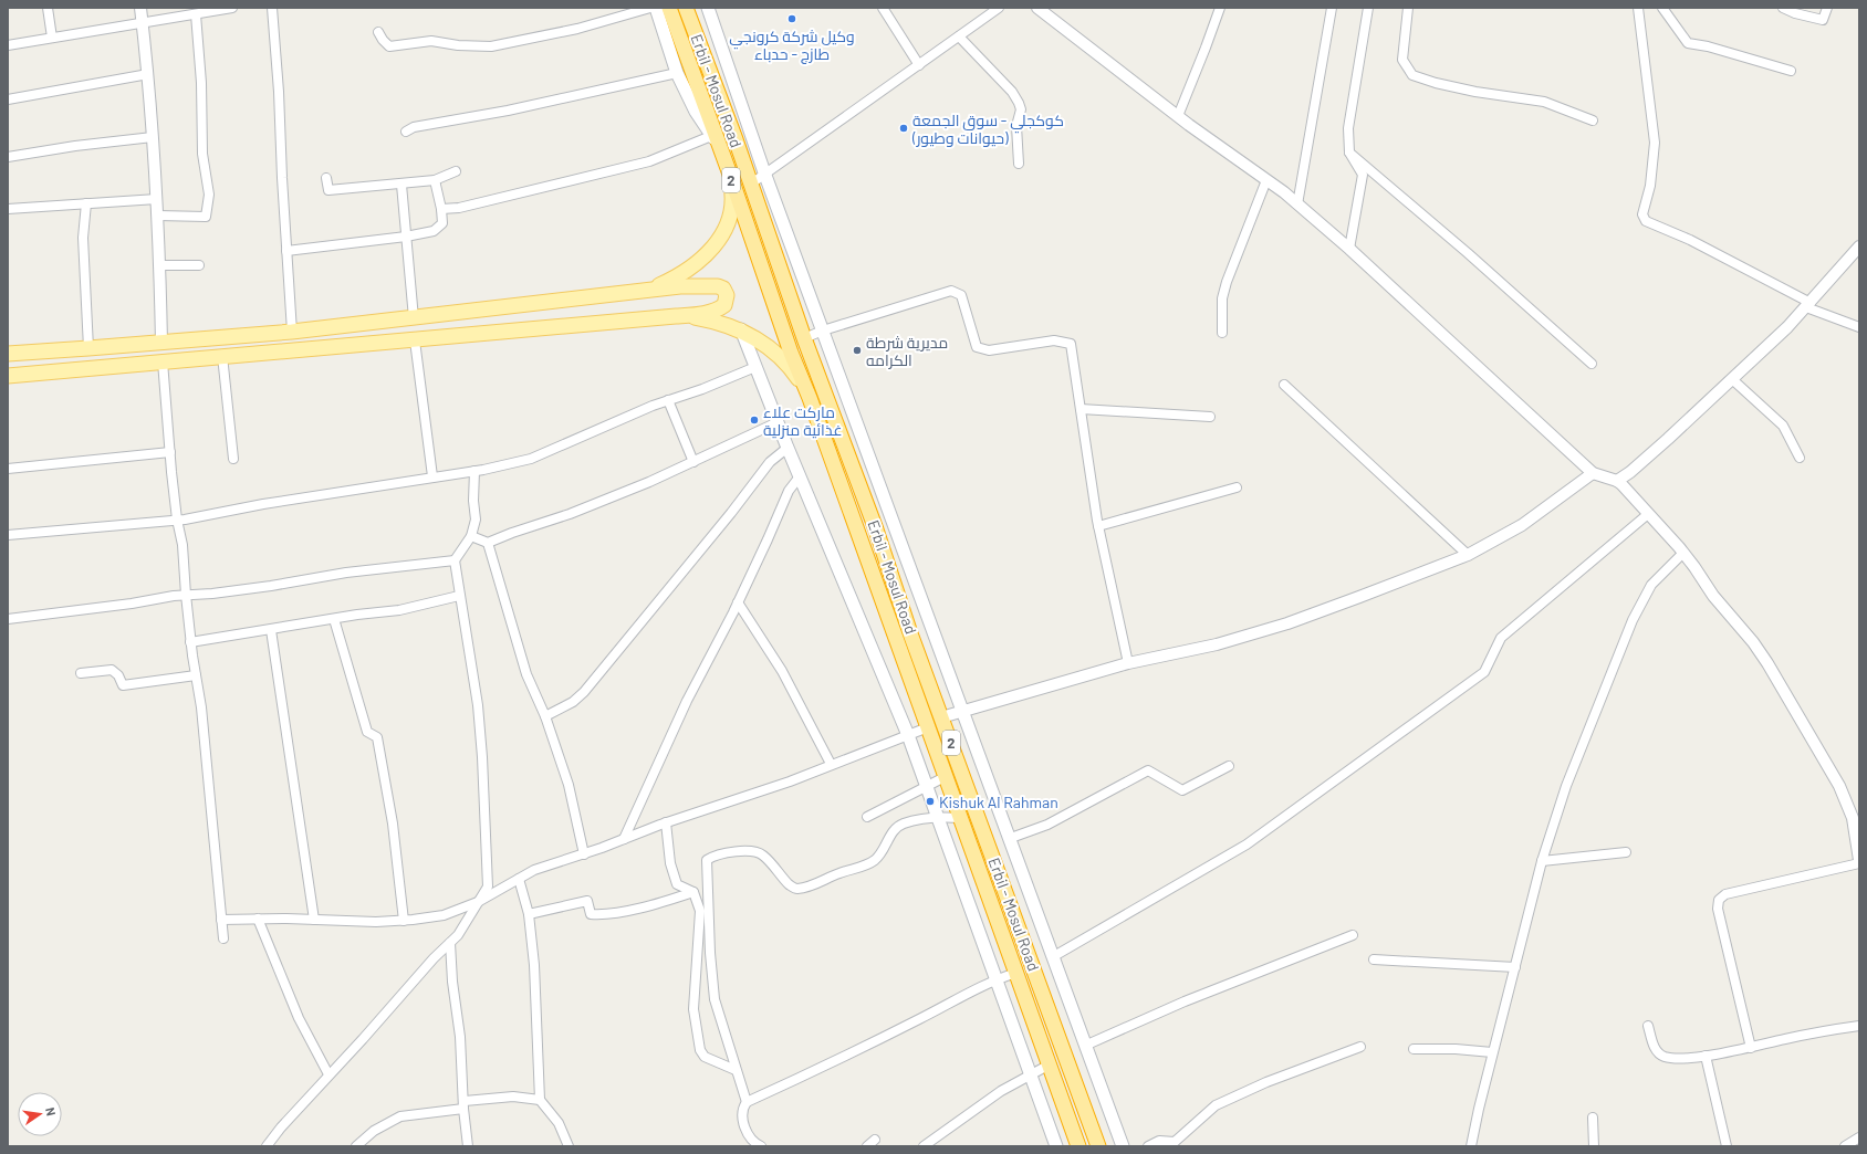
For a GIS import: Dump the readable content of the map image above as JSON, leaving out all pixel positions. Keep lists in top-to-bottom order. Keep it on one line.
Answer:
{"streets":{"highway":["Erbil - Mosul Road","2"]},"places":["وكيل شركة كرونجي طازج - حدباء","كوكجلي - سوق الجمعة (حيوانات وطيور)","مديرية شرطة الكرامه","ماركت علاء غذائية منزلية","Kishuk Al Rahman"],"north":"right"}
